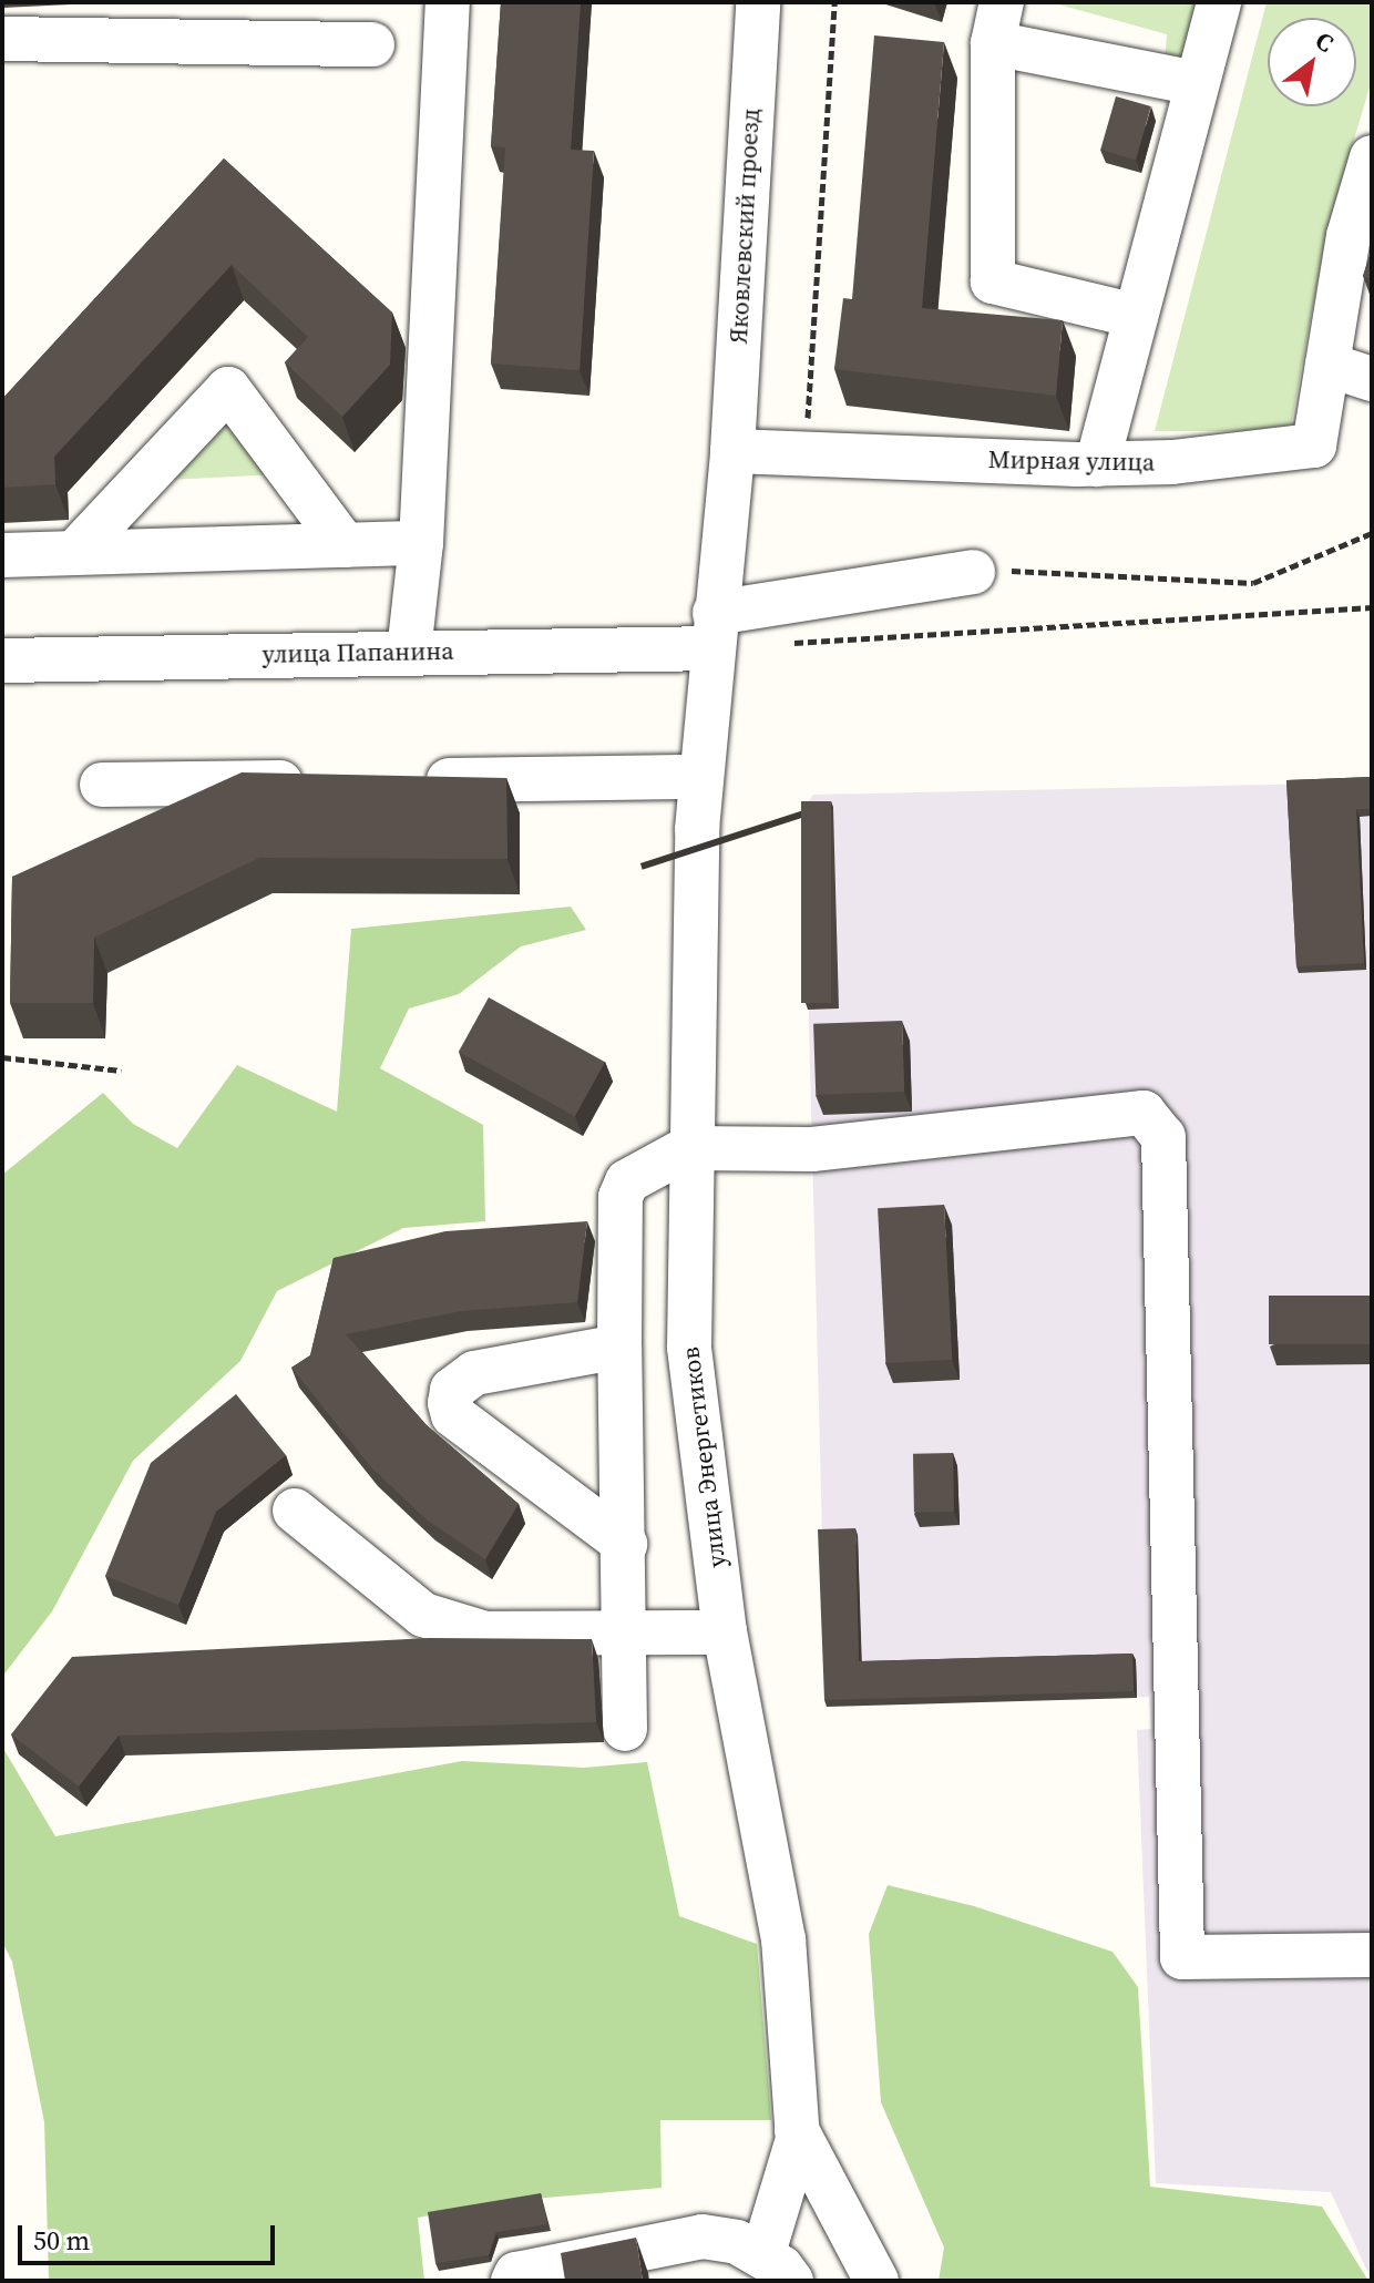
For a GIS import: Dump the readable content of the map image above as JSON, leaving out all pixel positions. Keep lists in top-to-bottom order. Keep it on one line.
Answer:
{"streets":{"street":["Яковлевский проезд","Мирная улица","улица Папанина","улица Энергетиков"]},"crossings":[["Яковлевский проезд","Мирная улица"],["улица Папанина","улица Энергетиков"]],"scale_bar":"50 m","north":"top right"}
